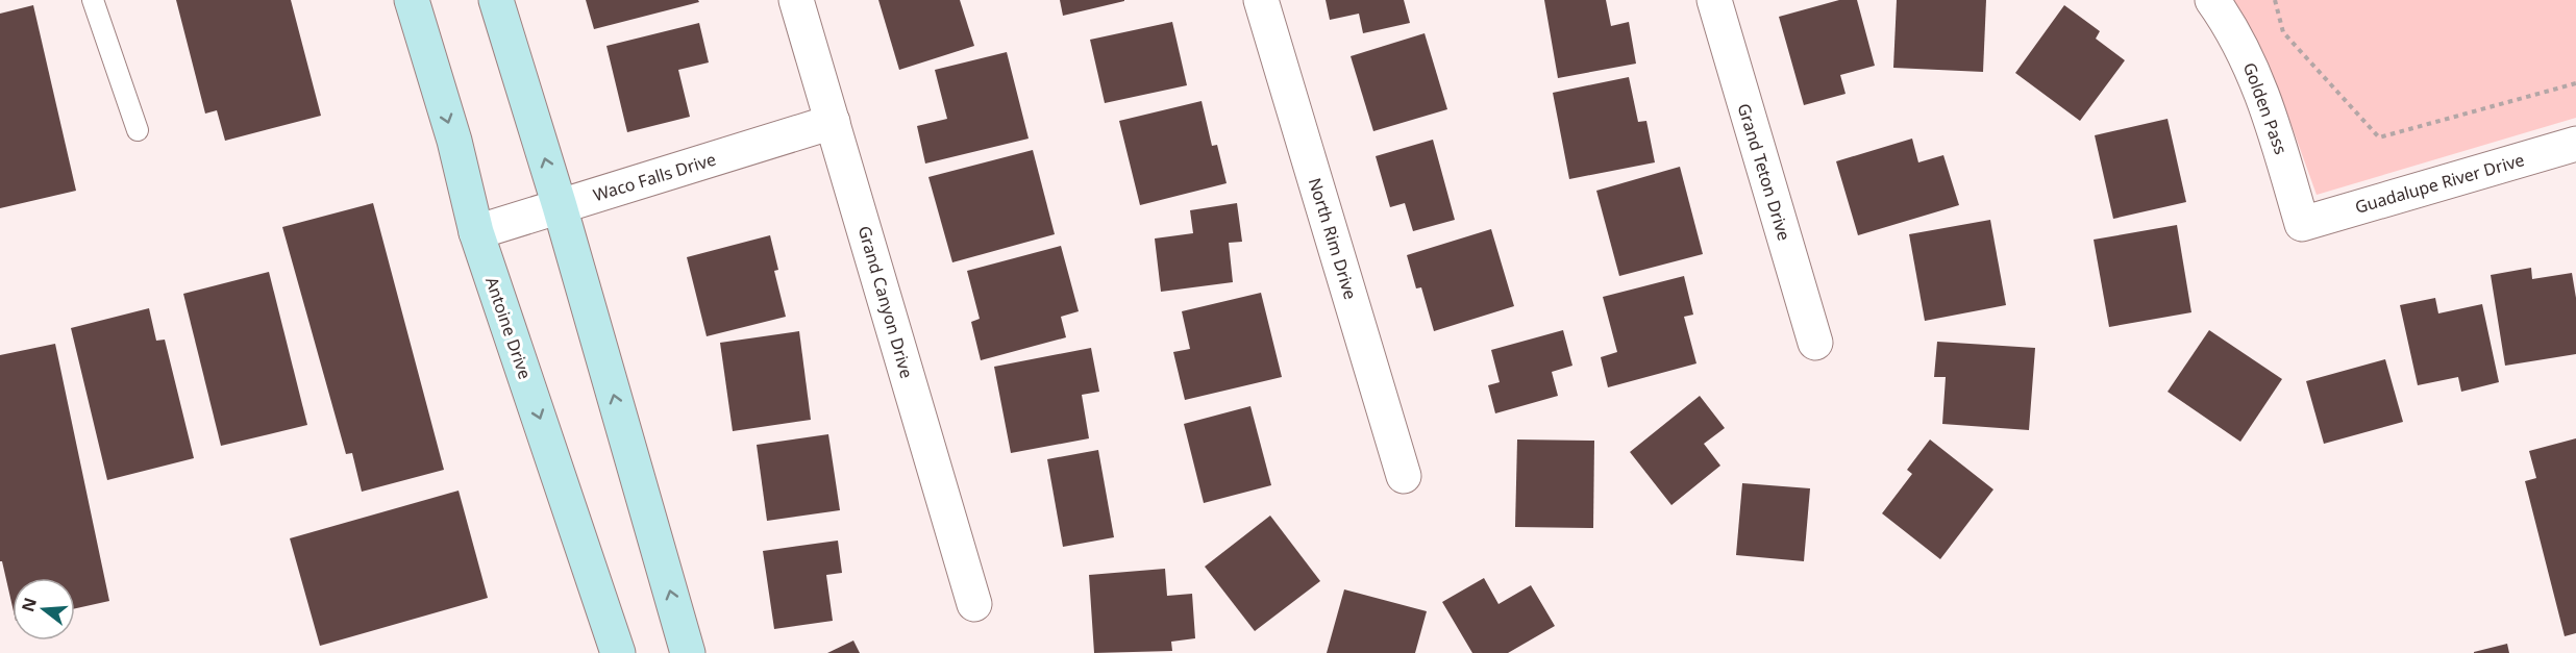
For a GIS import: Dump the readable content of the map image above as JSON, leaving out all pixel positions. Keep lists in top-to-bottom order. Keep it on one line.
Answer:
{"streets":{"main road":["Antoine Drive"],"street":["Golden Pass","Grand Teton Drive","Waco Falls Drive","Guadalupe River Drive","North Rim Drive","Grand Canyon Drive"]},"crossings":[["Golden Pass","Guadalupe River Drive"],["Waco Falls Drive","Grand Canyon Drive"],["Waco Falls Drive","Antoine Drive"]],"north":"left"}
